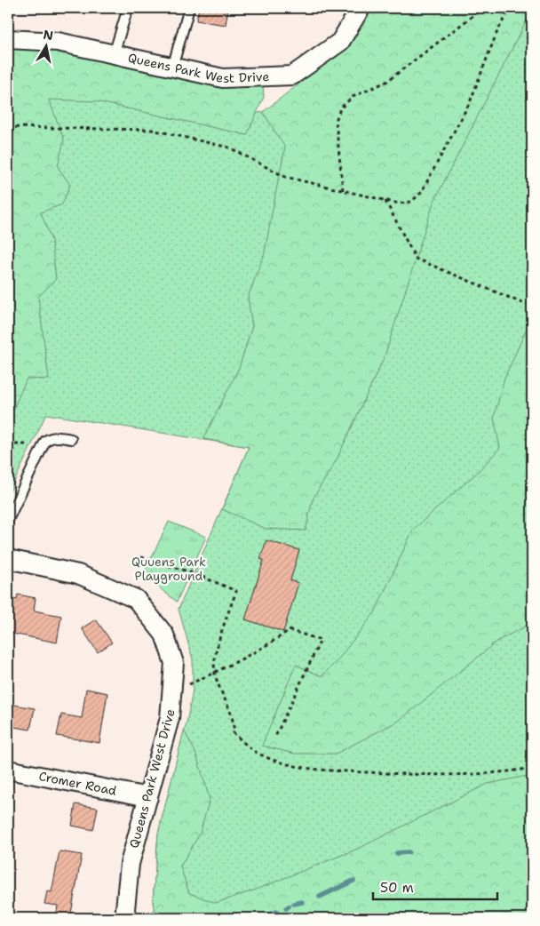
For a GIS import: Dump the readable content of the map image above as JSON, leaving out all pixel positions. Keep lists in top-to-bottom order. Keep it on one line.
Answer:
{"streets":{"street":["Queens Park West Drive","Cromer Road"]},"crossings":[["Queens Park West Drive","Cromer Road"]],"parks":["Quuens Park Playground"],"scale_bar":"50 m","north":"top"}
